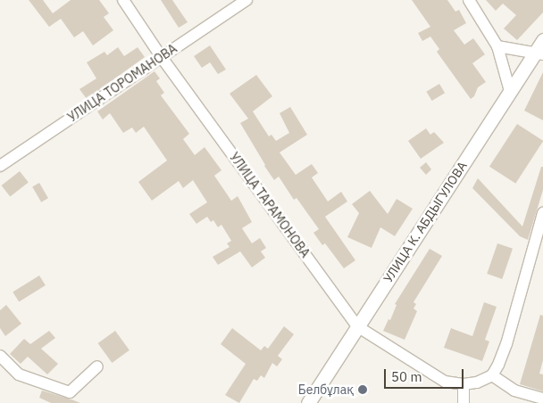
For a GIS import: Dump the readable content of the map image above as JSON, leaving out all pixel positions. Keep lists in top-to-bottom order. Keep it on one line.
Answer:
{"streets":{"street":["УЛИЦА ТОРОМАНОВА","УЛИЦА ТАРАМОНОВА","УЛИЦА К. АБДЫГУЛОВА"]},"crossings":[["УЛИЦА ТОРОМАНОВА","УЛИЦА ТАРАМОНОВА"],["УЛИЦА ТАРАМОНОВА","УЛИЦА К. АБДЫГУЛОВА"]],"places":["Белбұлақ"],"scale_bar":"50 m"}
